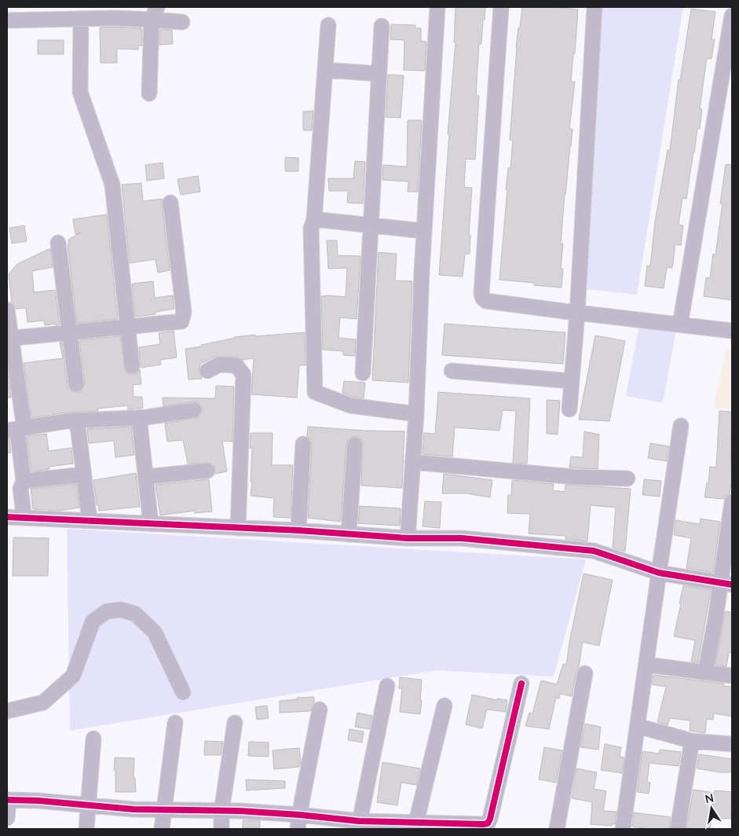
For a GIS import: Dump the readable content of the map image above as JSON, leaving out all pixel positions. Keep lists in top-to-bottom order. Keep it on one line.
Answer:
{"north":"top"}
